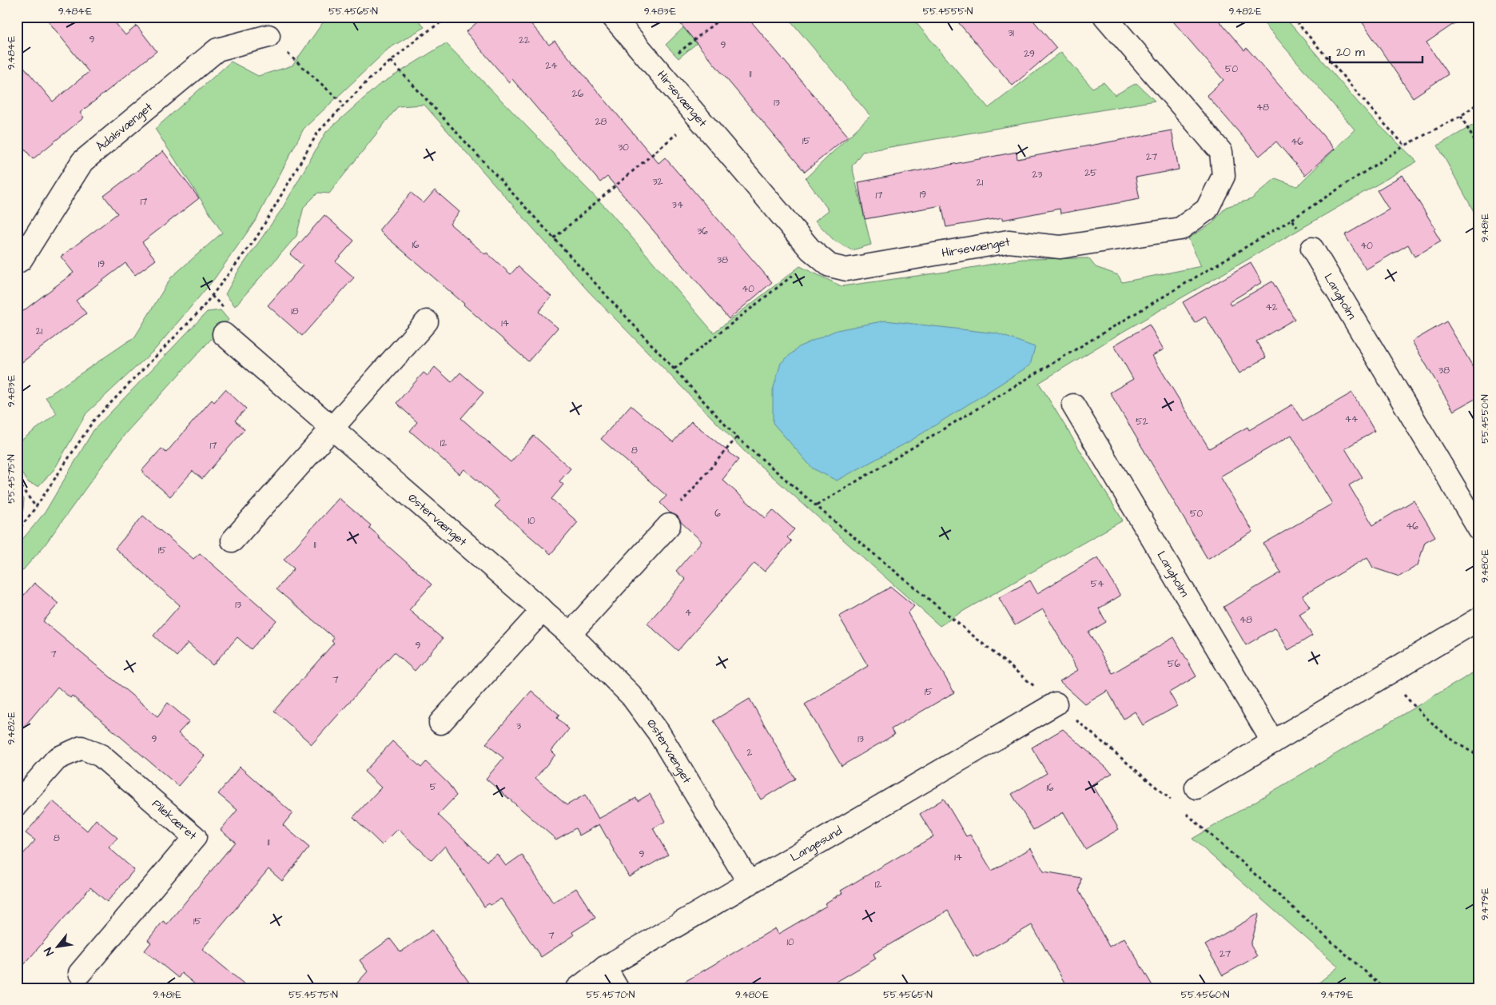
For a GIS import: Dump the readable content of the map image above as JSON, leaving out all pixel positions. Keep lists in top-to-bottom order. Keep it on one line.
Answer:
{"streets":{"street":["Hirsevænget","Ådalsvænget","Langholm","Østervænget","Pilekæret","Langesund"]},"crossings":[["Østervænget","Langesund"]],"house_numbers":["31","9","22","9","29","24","50","11","26","13","48","28","15","46","30","27","25","23","32","21","19","17","17","34","36","16","40","38","19","40","42","18","14","21","38","44","52","12","17","8","6","50","10","46","11","15","54","13","4","48","9","7","56","7","15","3","9","13","2","5","16","8","11","9","14","12","15","7","10","27"],"scale_bar":"20 m","north":"bottom left","coordinates":["9.484°E","55.4565°N","9.483°E","55.4555°N","9.482°E","9.481°E","55.4550°N","55.4575°N","9.480°E","9.479°E","55.4570°N","55.4560°N"]}
